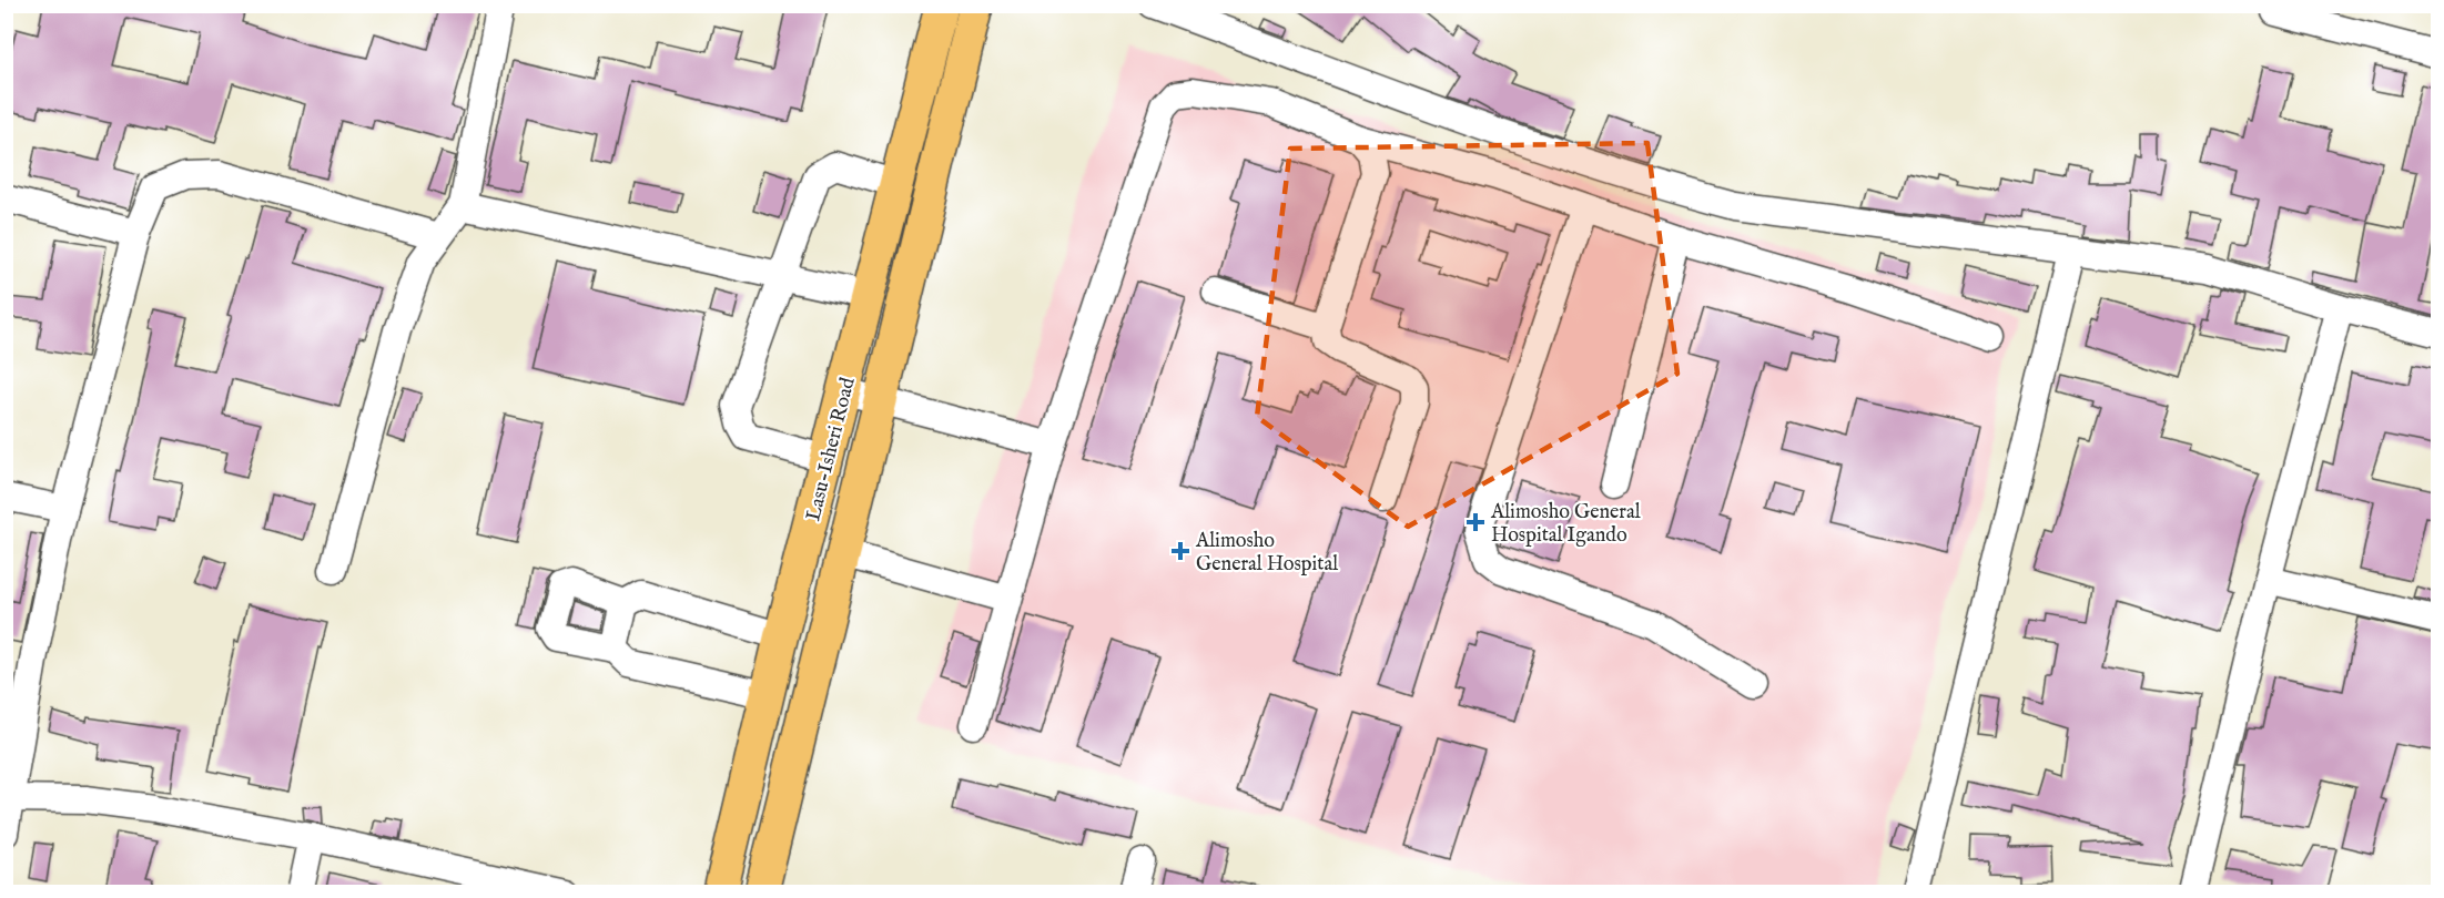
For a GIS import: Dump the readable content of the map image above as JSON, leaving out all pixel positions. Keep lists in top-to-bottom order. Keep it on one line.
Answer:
{"streets":{"main road":["Lasu-Isheri Road"]},"places":{"health":["Alimosho General Hospital Igando","Alimosho General Hospital"]}}
